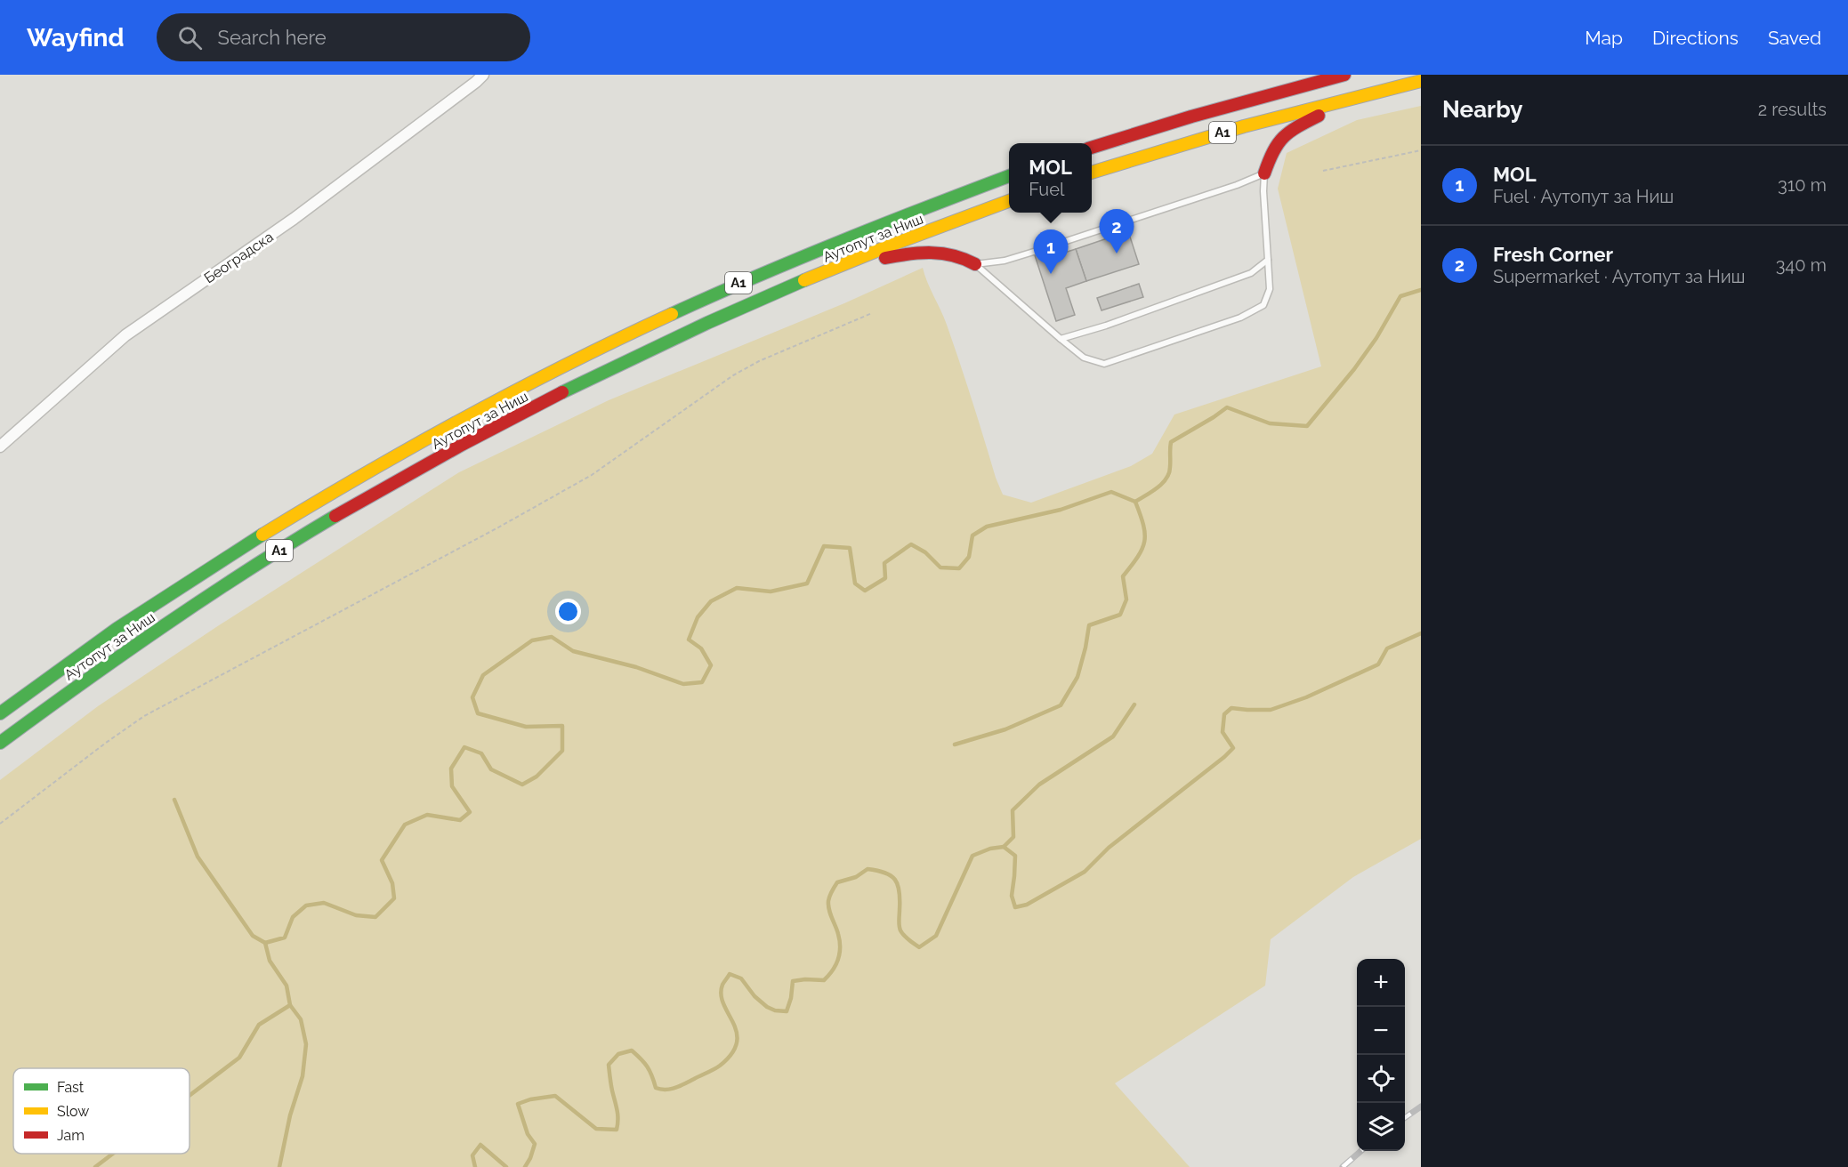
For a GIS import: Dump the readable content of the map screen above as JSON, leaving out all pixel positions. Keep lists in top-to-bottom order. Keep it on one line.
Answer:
{"streets":{"highway":["A1","Аутопут за Ниш"],"street":["Београдска"]},"legend":["Fast","Slow","Jam"],"page":{"header":"Wayfind","search":"Search here","nav":["Map","Directions","Saved"],"heading":["Nearby","2 results"],"popup":["MOL","Fuel"],"list":[{"mark":"1","name":"MOL","note":"Fuel · Аутопут за Ниш","value":"310 m"},{"mark":"2","name":"Fresh Corner","note":"Supermarket · Аутопут за Ниш","value":"340 m"}],"pins":["2","1"],"map_buttons":["+","−"]}}
